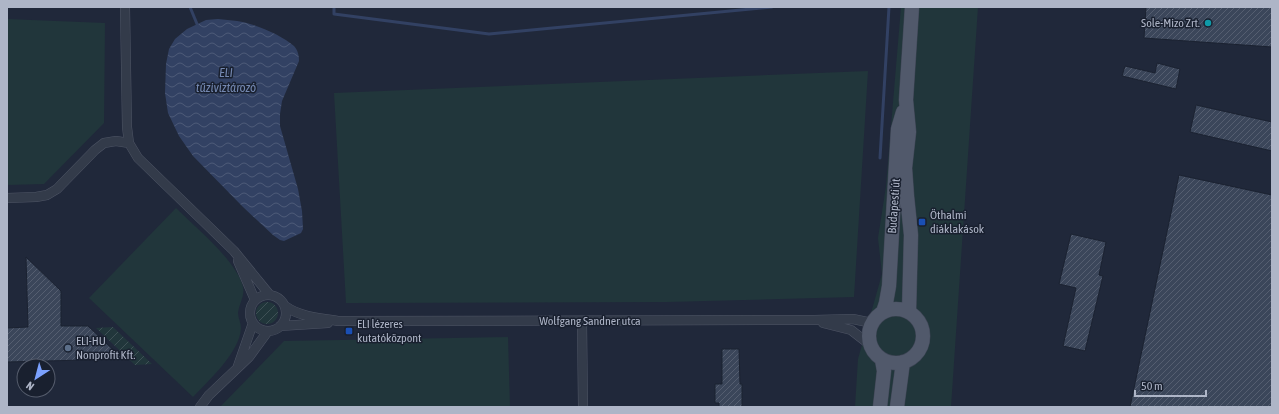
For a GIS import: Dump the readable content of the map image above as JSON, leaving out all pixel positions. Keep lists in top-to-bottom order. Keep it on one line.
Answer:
{"streets":{"main road":["Budapesti út"],"street":["Wolfgang Sandner utca"]},"crossings":[["Budapesti út","Wolfgang Sandner utca"]],"water":["ELI tűzivíztározó"],"places":{"other":["Sole-Mizo Zrt.","ELI-HU Nonprofit Kft."],"transit":["Öthalmi diáklakások","ELI lézeres kutatóközpont"]},"scale_bar":"50 m","north":"bottom left"}
